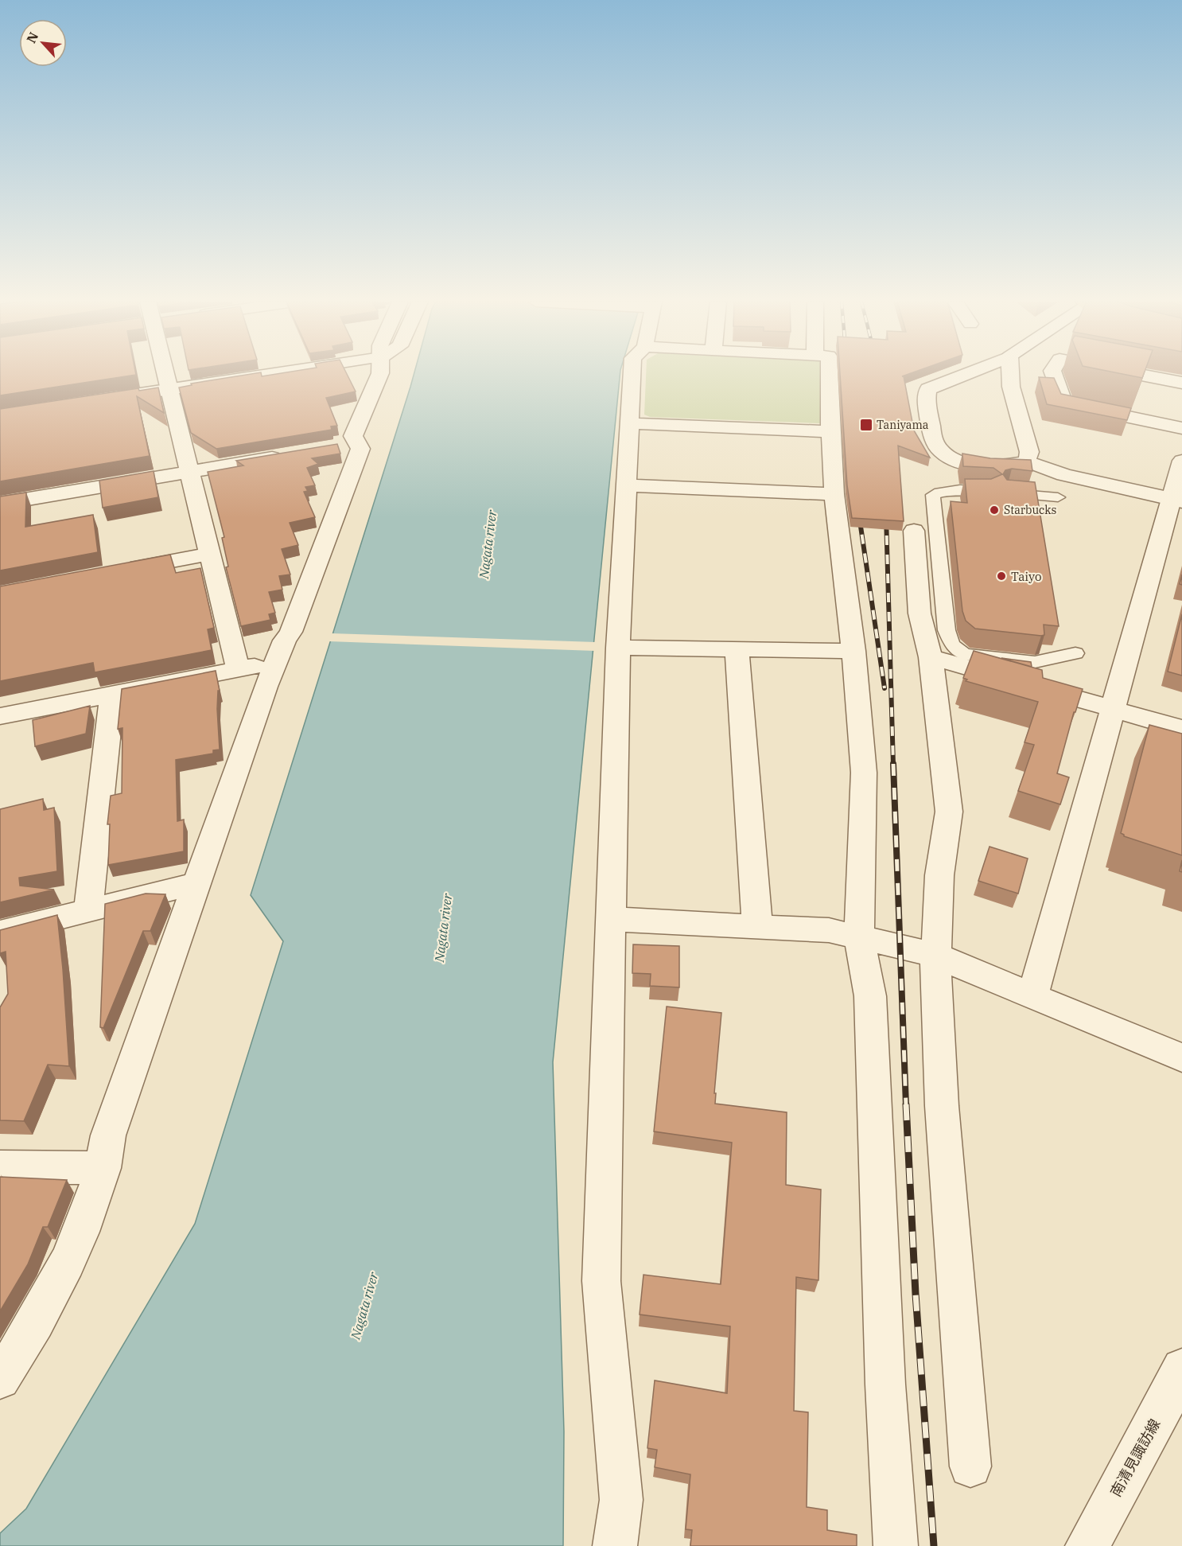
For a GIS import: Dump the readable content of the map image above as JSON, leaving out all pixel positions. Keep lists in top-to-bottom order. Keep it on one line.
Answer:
{"streets":{"street":["南清見諏訪線"]},"water":["Nagata river"],"places":{"transit":["Taniyama"],"other":["Starbucks","Taiyo"]},"north":"top left"}
